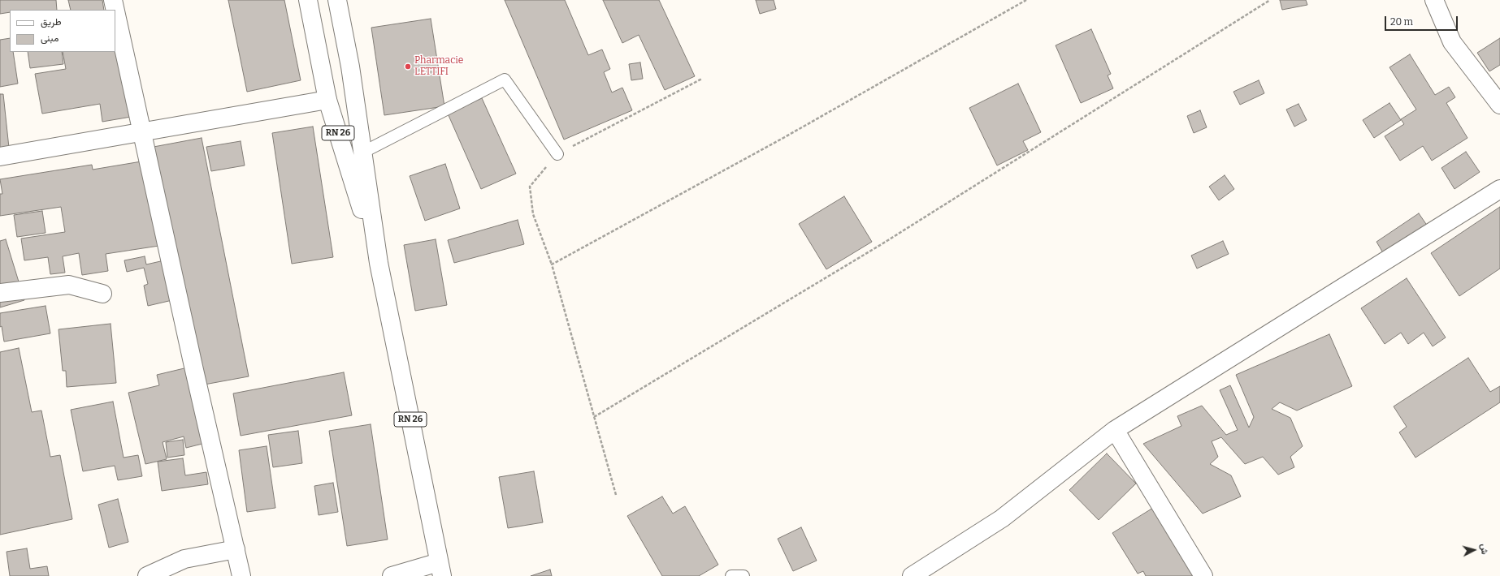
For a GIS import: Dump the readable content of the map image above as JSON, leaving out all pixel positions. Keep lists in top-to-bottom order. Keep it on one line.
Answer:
{"streets":{"street":["RN 26"]},"places":["Pharmacie LETTIFI"],"legend":["طريق","مبنى"],"scale_bar":"20 m","north":"right"}
